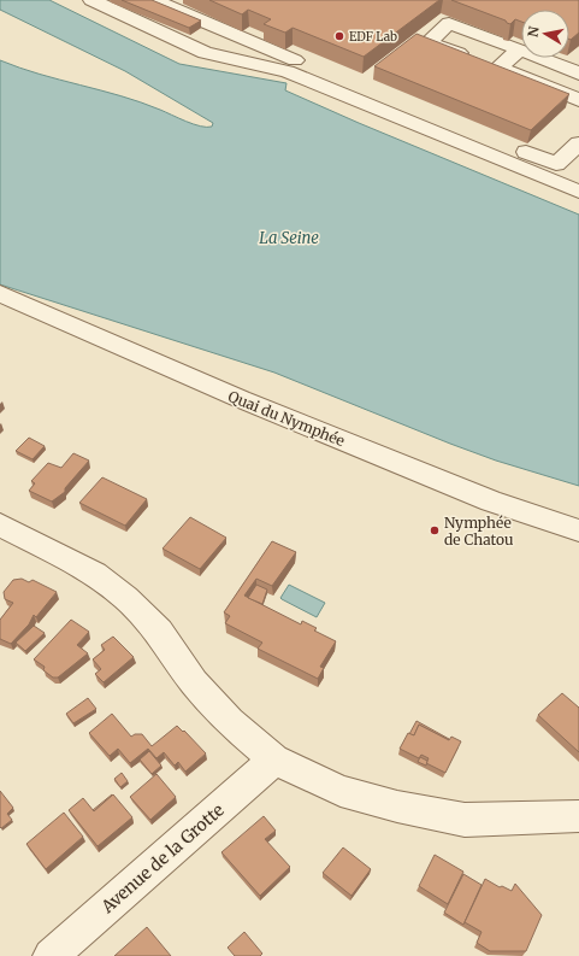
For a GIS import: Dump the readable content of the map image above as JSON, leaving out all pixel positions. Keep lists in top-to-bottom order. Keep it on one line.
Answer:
{"streets":{"street":["Quai du Nymphée","Avenue de la Grotte"]},"water":["La Seine"],"places":["EDF Lab","Nymphée de Chatou"],"north":"left"}
